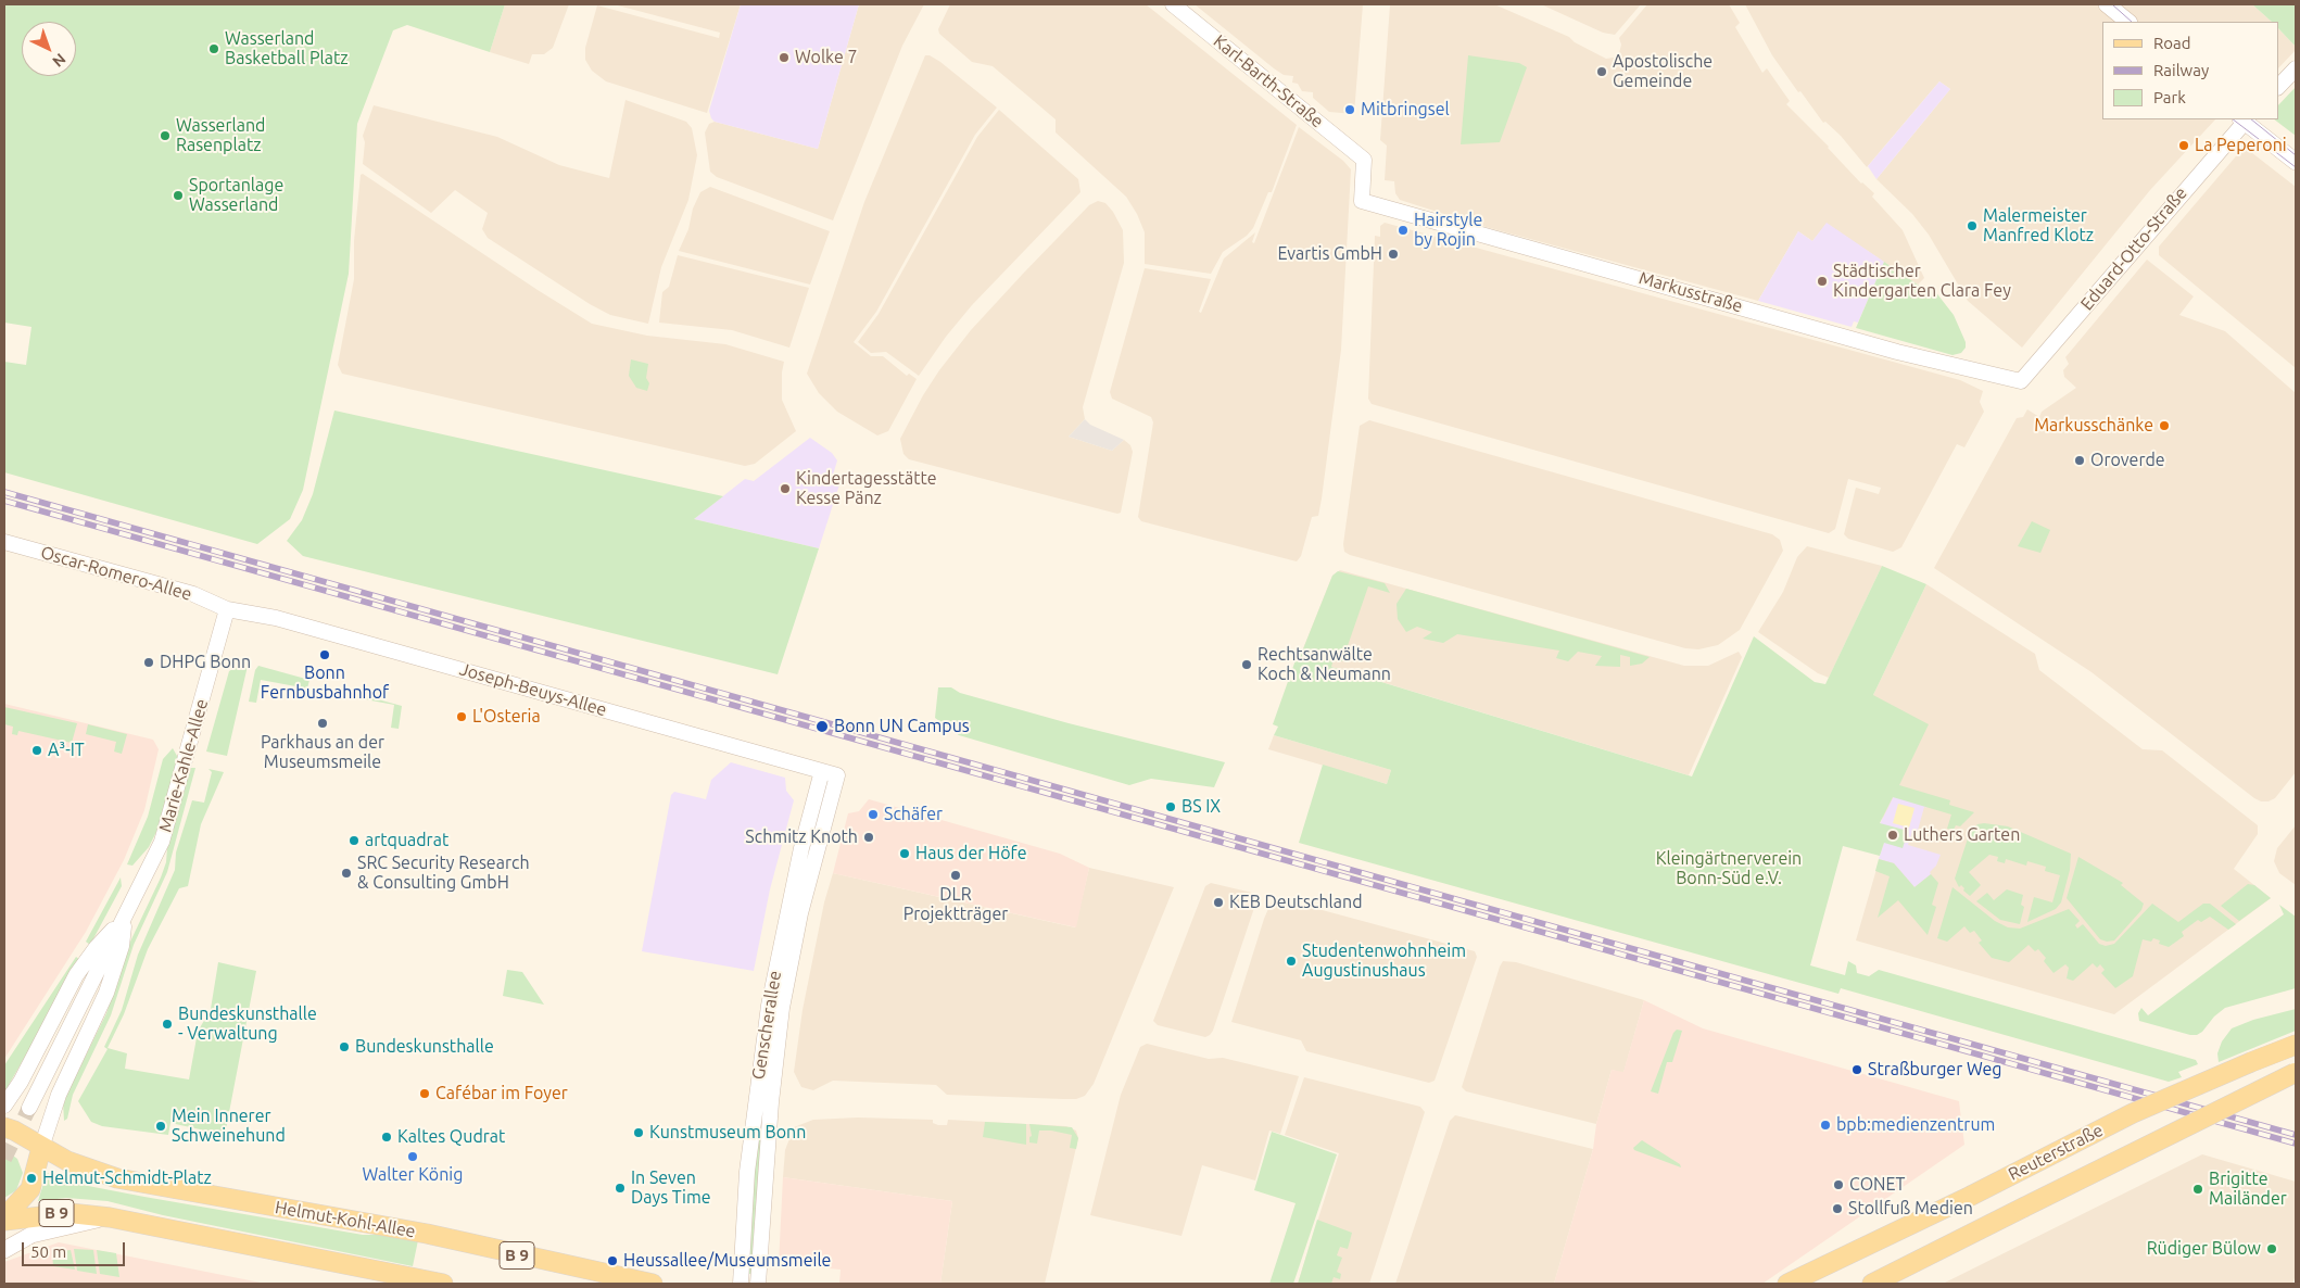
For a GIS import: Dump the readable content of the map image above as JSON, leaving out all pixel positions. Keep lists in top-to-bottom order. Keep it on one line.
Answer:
{"streets":{"main road":["Reuterstraße","B 9","Helmut-Kohl-Allee"],"street":["Karl-Barth-Straße","Eduard-Otto-Straße","Markusstraße","Oscar-Romero-Allee","Joseph-Beuys-Allee","Marie-Kahle-Allee","Genscherallee"]},"crossings":[["Karl-Barth-Straße","Markusstraße"],["Eduard-Otto-Straße","Markusstraße"],["Oscar-Romero-Allee","Joseph-Beuys-Allee"],["Oscar-Romero-Allee","Marie-Kahle-Allee"],["Joseph-Beuys-Allee","Marie-Kahle-Allee"],["Joseph-Beuys-Allee","Genscherallee"],["Marie-Kahle-Allee","B 9"],["Marie-Kahle-Allee","Helmut-Kohl-Allee"],["B 9","Helmut-Kohl-Allee"]],"parks":["Kleingärtnerverein Bonn-Süd e.V."],"places":["Wasserland Basketball Platz","Wolke 7","Apostolische Gemeinde","Mitbringsel","Wasserland Rasenplatz","La Peperoni","Sportanlage Wasserland","Malermeister Manfred Klotz","Hairstyle by Rojin","Evartis GmbH","Städtischer Kindergarten Clara Fey","Markusschänke","Oroverde","Kindertagesstätte Kesse Pänz","Bonn Fernbusbahnhof","DHPG Bonn","Rechtsanwälte Koch & Neumann","L'Osteria","Parkhaus an der Museumsmeile","Bonn UN Campus","A³-IT","BS IX","Schäfer","Luthers Garten","Schmitz Knoth","artquadrat","Haus der Höfe","SRC Security Research & Consulting GmbH","DLR Projektträger","KEB Deutschland","Studentenwohnheim Augustinushaus","Bundeskunsthalle - Verwaltung","Bundeskunsthalle","Straßburger Weg","Cafébar im Foyer","bpb:medienzentrum","Mein Innerer Schweinehund","Kunstmuseum Bonn","Kaltes Qudrat","Walter König","Helmut-Schmidt-Platz","CONET","In Seven Days Time","Brigitte Mailänder","Stollfuß Medien","Rüdiger Bülow","Heussallee/Museumsmeile"],"legend":["Road","Railway","Park"],"scale_bar":"50 m","north":"bottom right"}
